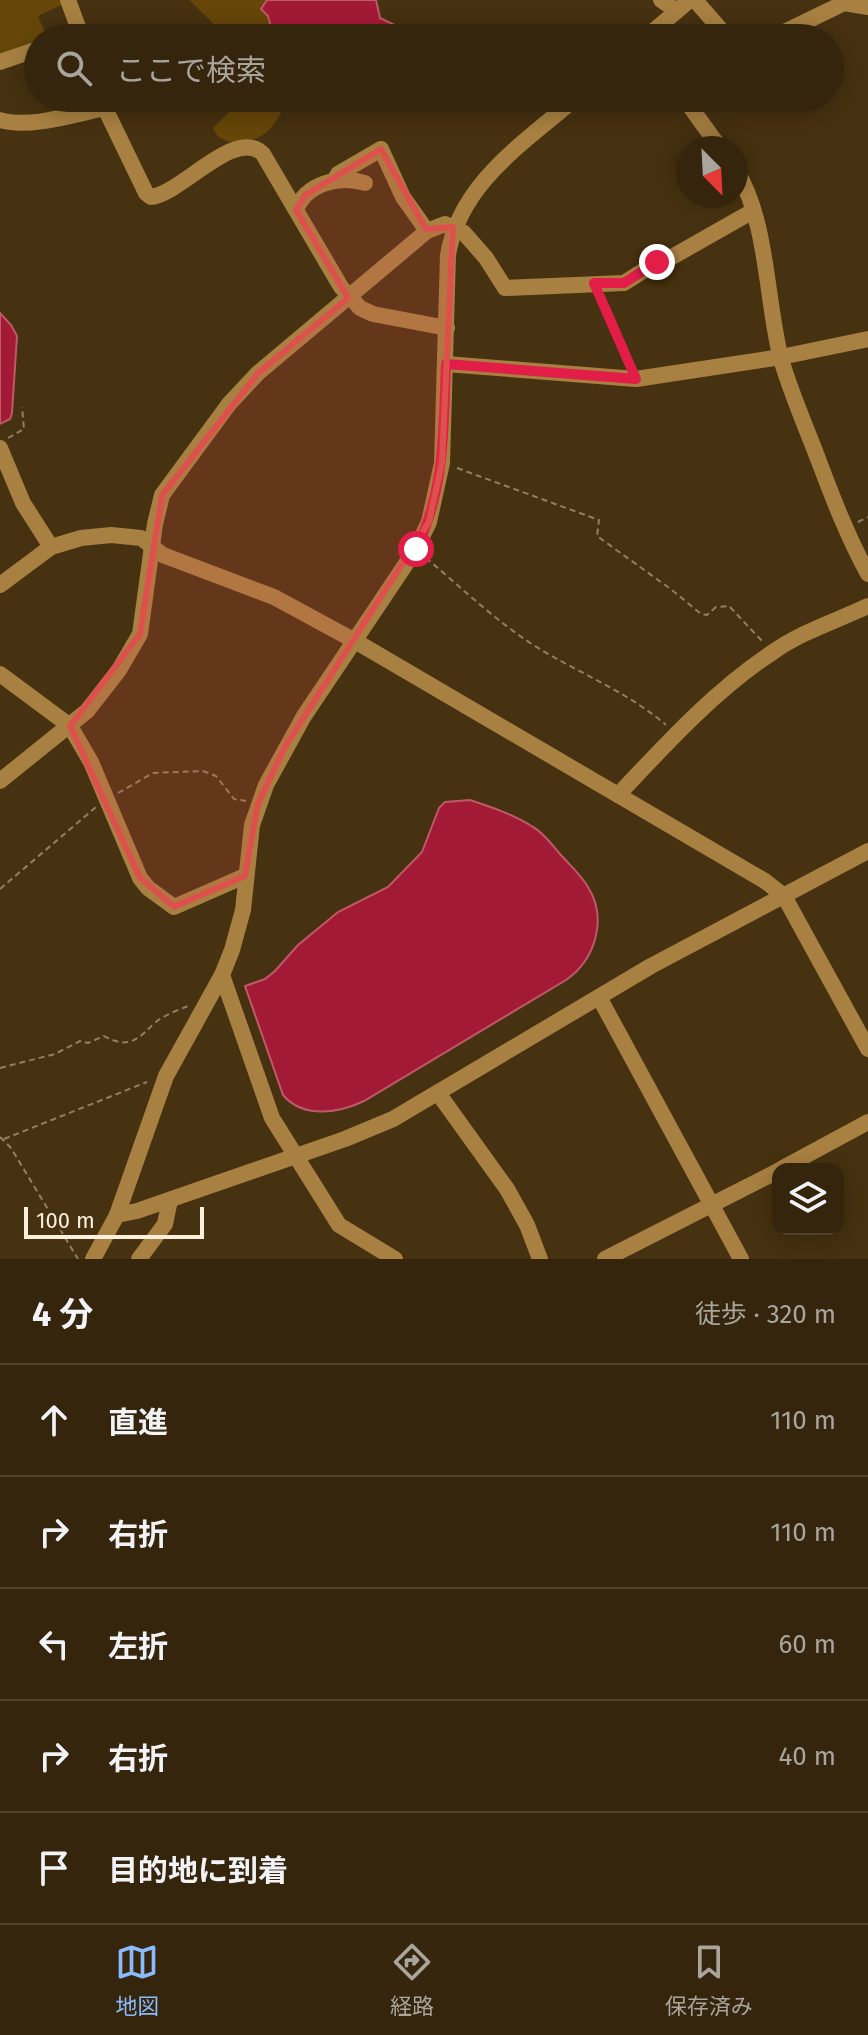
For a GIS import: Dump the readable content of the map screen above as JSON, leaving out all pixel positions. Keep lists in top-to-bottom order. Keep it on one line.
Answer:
{"scale_bar":"100 m","north":"bottom right","page":{"search":"ここで検索","scale":"100 m","heading":["4 分","徒歩 · 320 m"],"list":[["直進","110 m"],["右折","110 m"],["左折","60 m"],["右折","40 m"],"目的地に到着"],"nav":["地図","経路","保存済み"]}}
